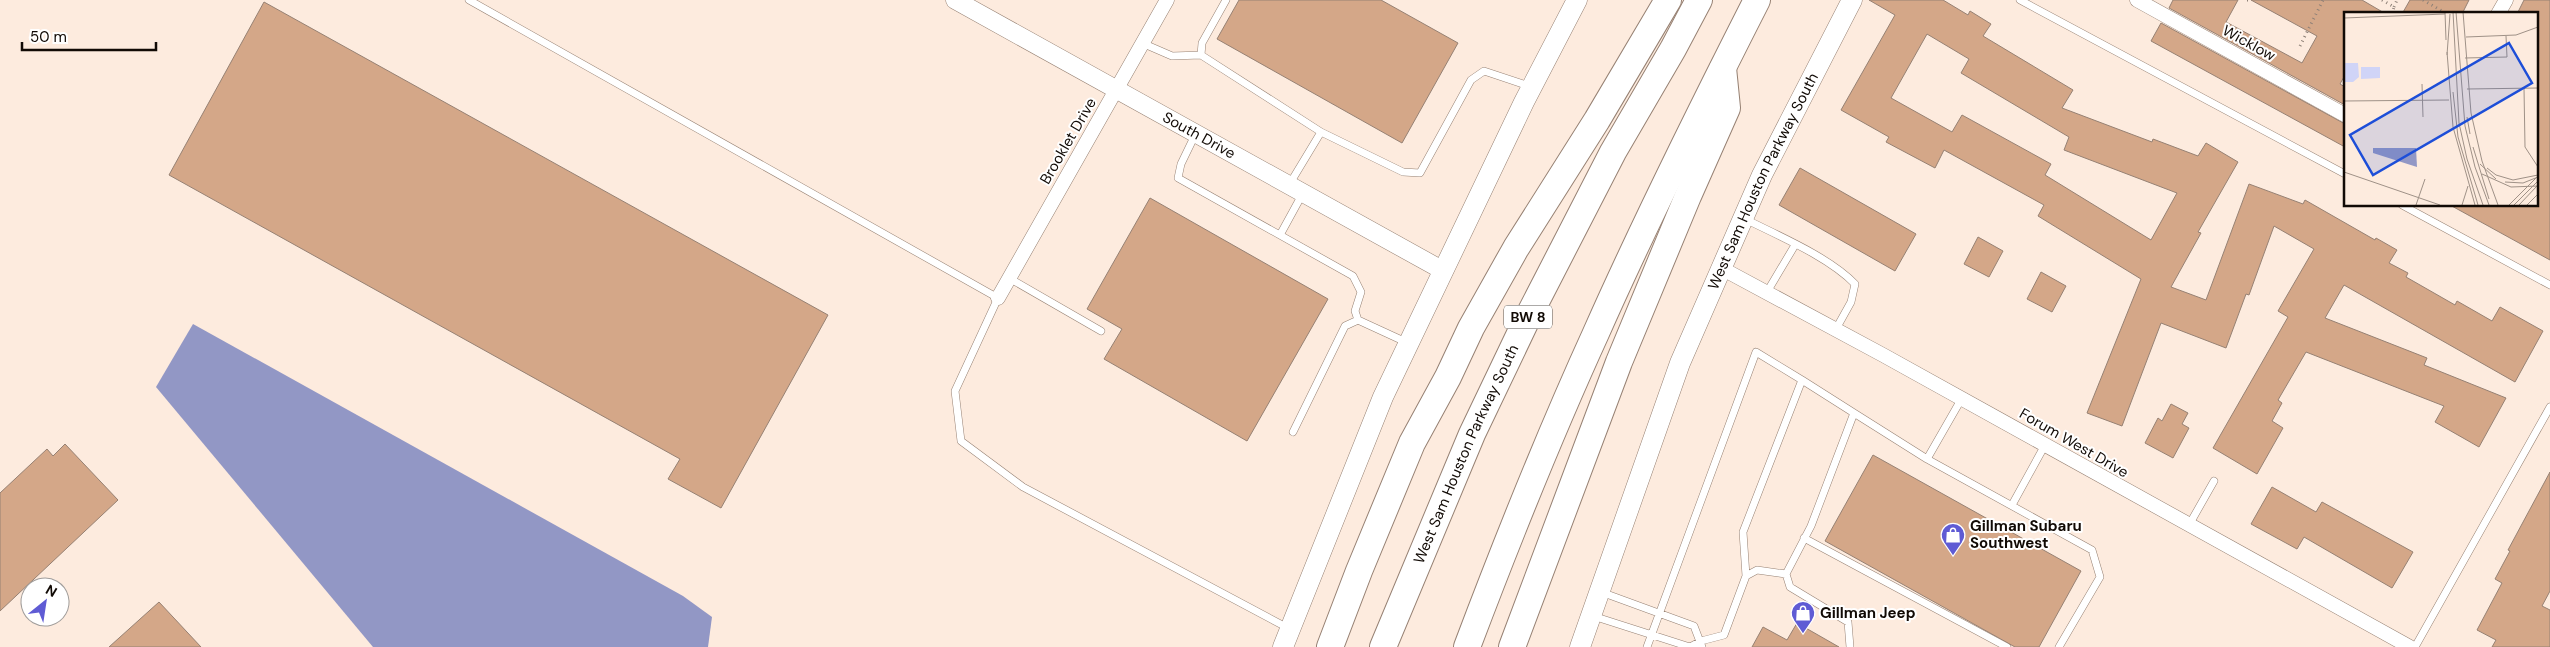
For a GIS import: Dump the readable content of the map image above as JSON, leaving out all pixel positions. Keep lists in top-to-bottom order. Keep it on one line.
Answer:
{"streets":{"highway":["West Sam Houston Parkway South","BW 8"],"street":["Wicklow","South Drive","Brooklet Drive","Forum West Drive"]},"crossings":[["South Drive","Brooklet Drive"],["West Sam Houston Parkway South","Forum West Drive"]],"places":{"shop":["Gillman Subaru Southwest","Gillman Jeep"]},"scale_bar":"50 m","north":"top right"}
